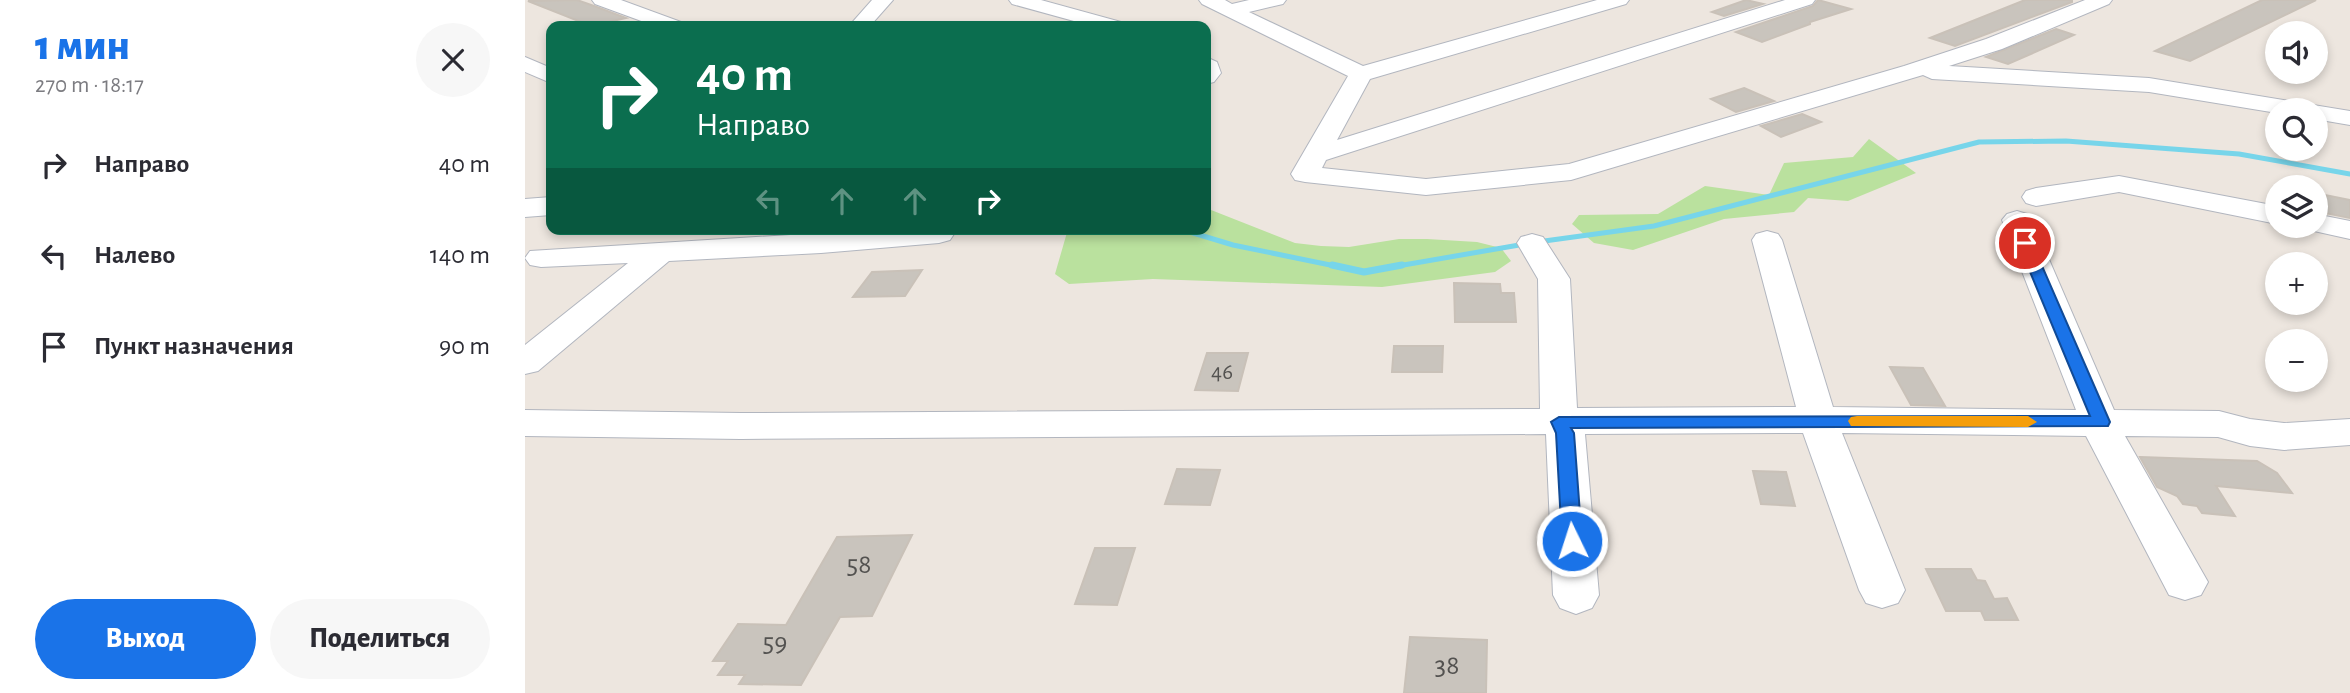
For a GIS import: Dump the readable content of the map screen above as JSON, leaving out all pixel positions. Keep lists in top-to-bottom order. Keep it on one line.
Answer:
{"house_numbers":["46","58","59","38"],"page":{"heading":["1 мин","270 m · 18:17"],"map_buttons":["+","−"],"turn":["40 m","Направо"],"list":[{"name":"Направо","value":"40 m"},{"name":"Налево","value":"140 m"},{"name":"Пункт назначения","value":"90 m"}],"buttons":["Выход","Поделиться"]}}
